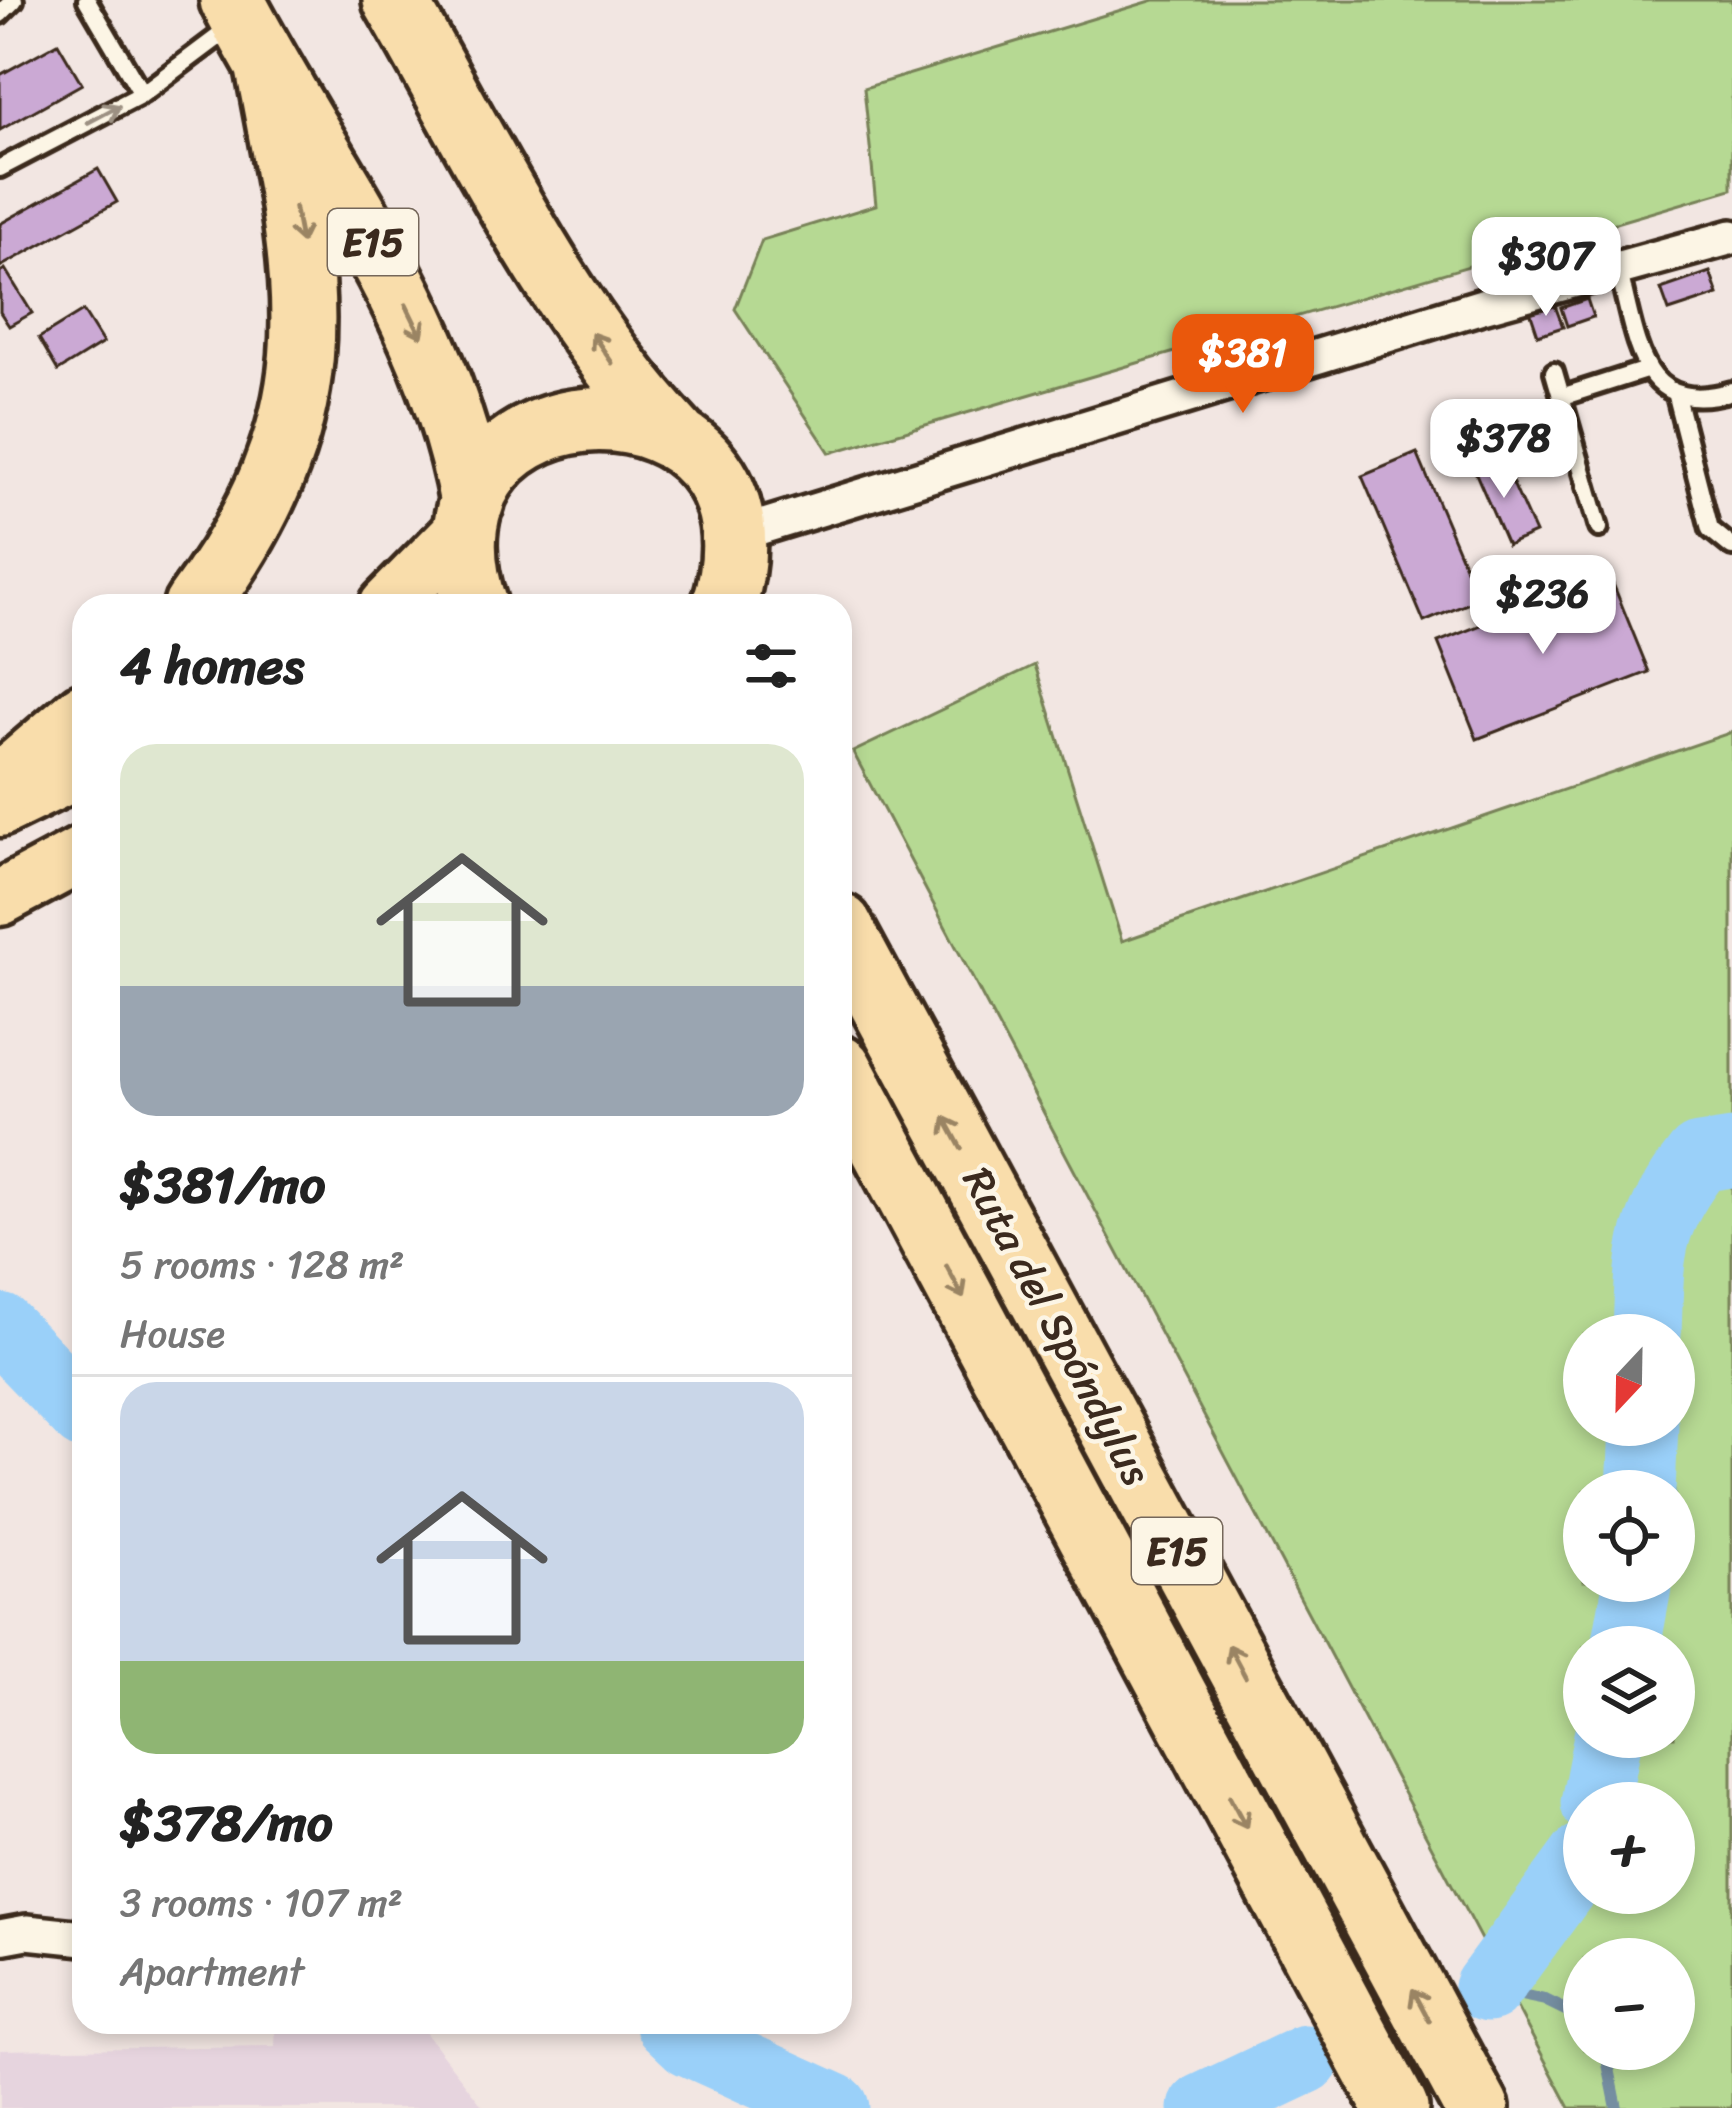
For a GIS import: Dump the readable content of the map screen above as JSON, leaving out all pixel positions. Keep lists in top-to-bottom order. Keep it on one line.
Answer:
{"streets":{"highway":["E15","Ruta del Spóndylus"]},"north":"bottom","page":{"price":["$307","$381","$378","$236"],"heading":"4 homes","list":[{"name":"$381/mo","note":"5 rooms · 128 m² · House"},{"name":"$378/mo","note":"3 rooms · 107 m² · Apartment"}],"map_buttons":["+","−"]}}
